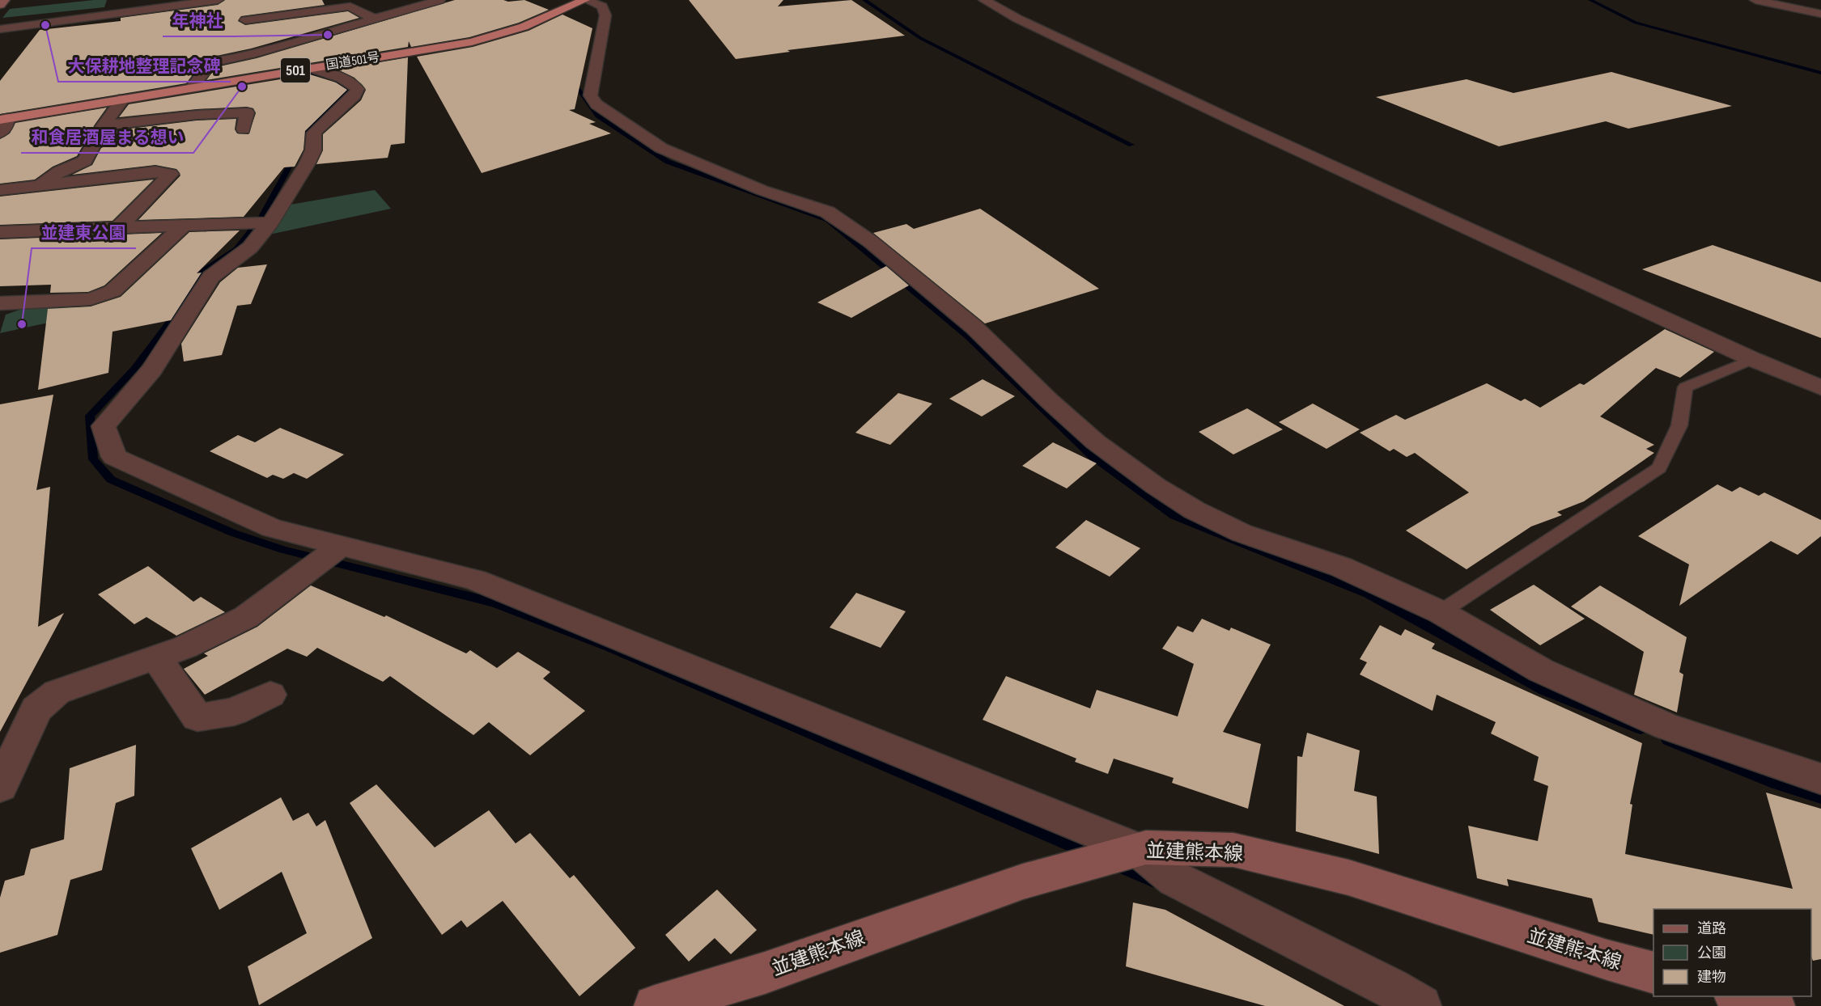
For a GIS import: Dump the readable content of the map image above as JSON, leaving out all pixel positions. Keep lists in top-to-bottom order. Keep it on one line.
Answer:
{"streets":{"highway":["国道501号","501"],"main road":["並建熊本線"]},"places":["大保耕地整理記念碑","年神社","和食居酒屋まる想い","並建東公園"],"legend":["道路","公園","建物"]}
